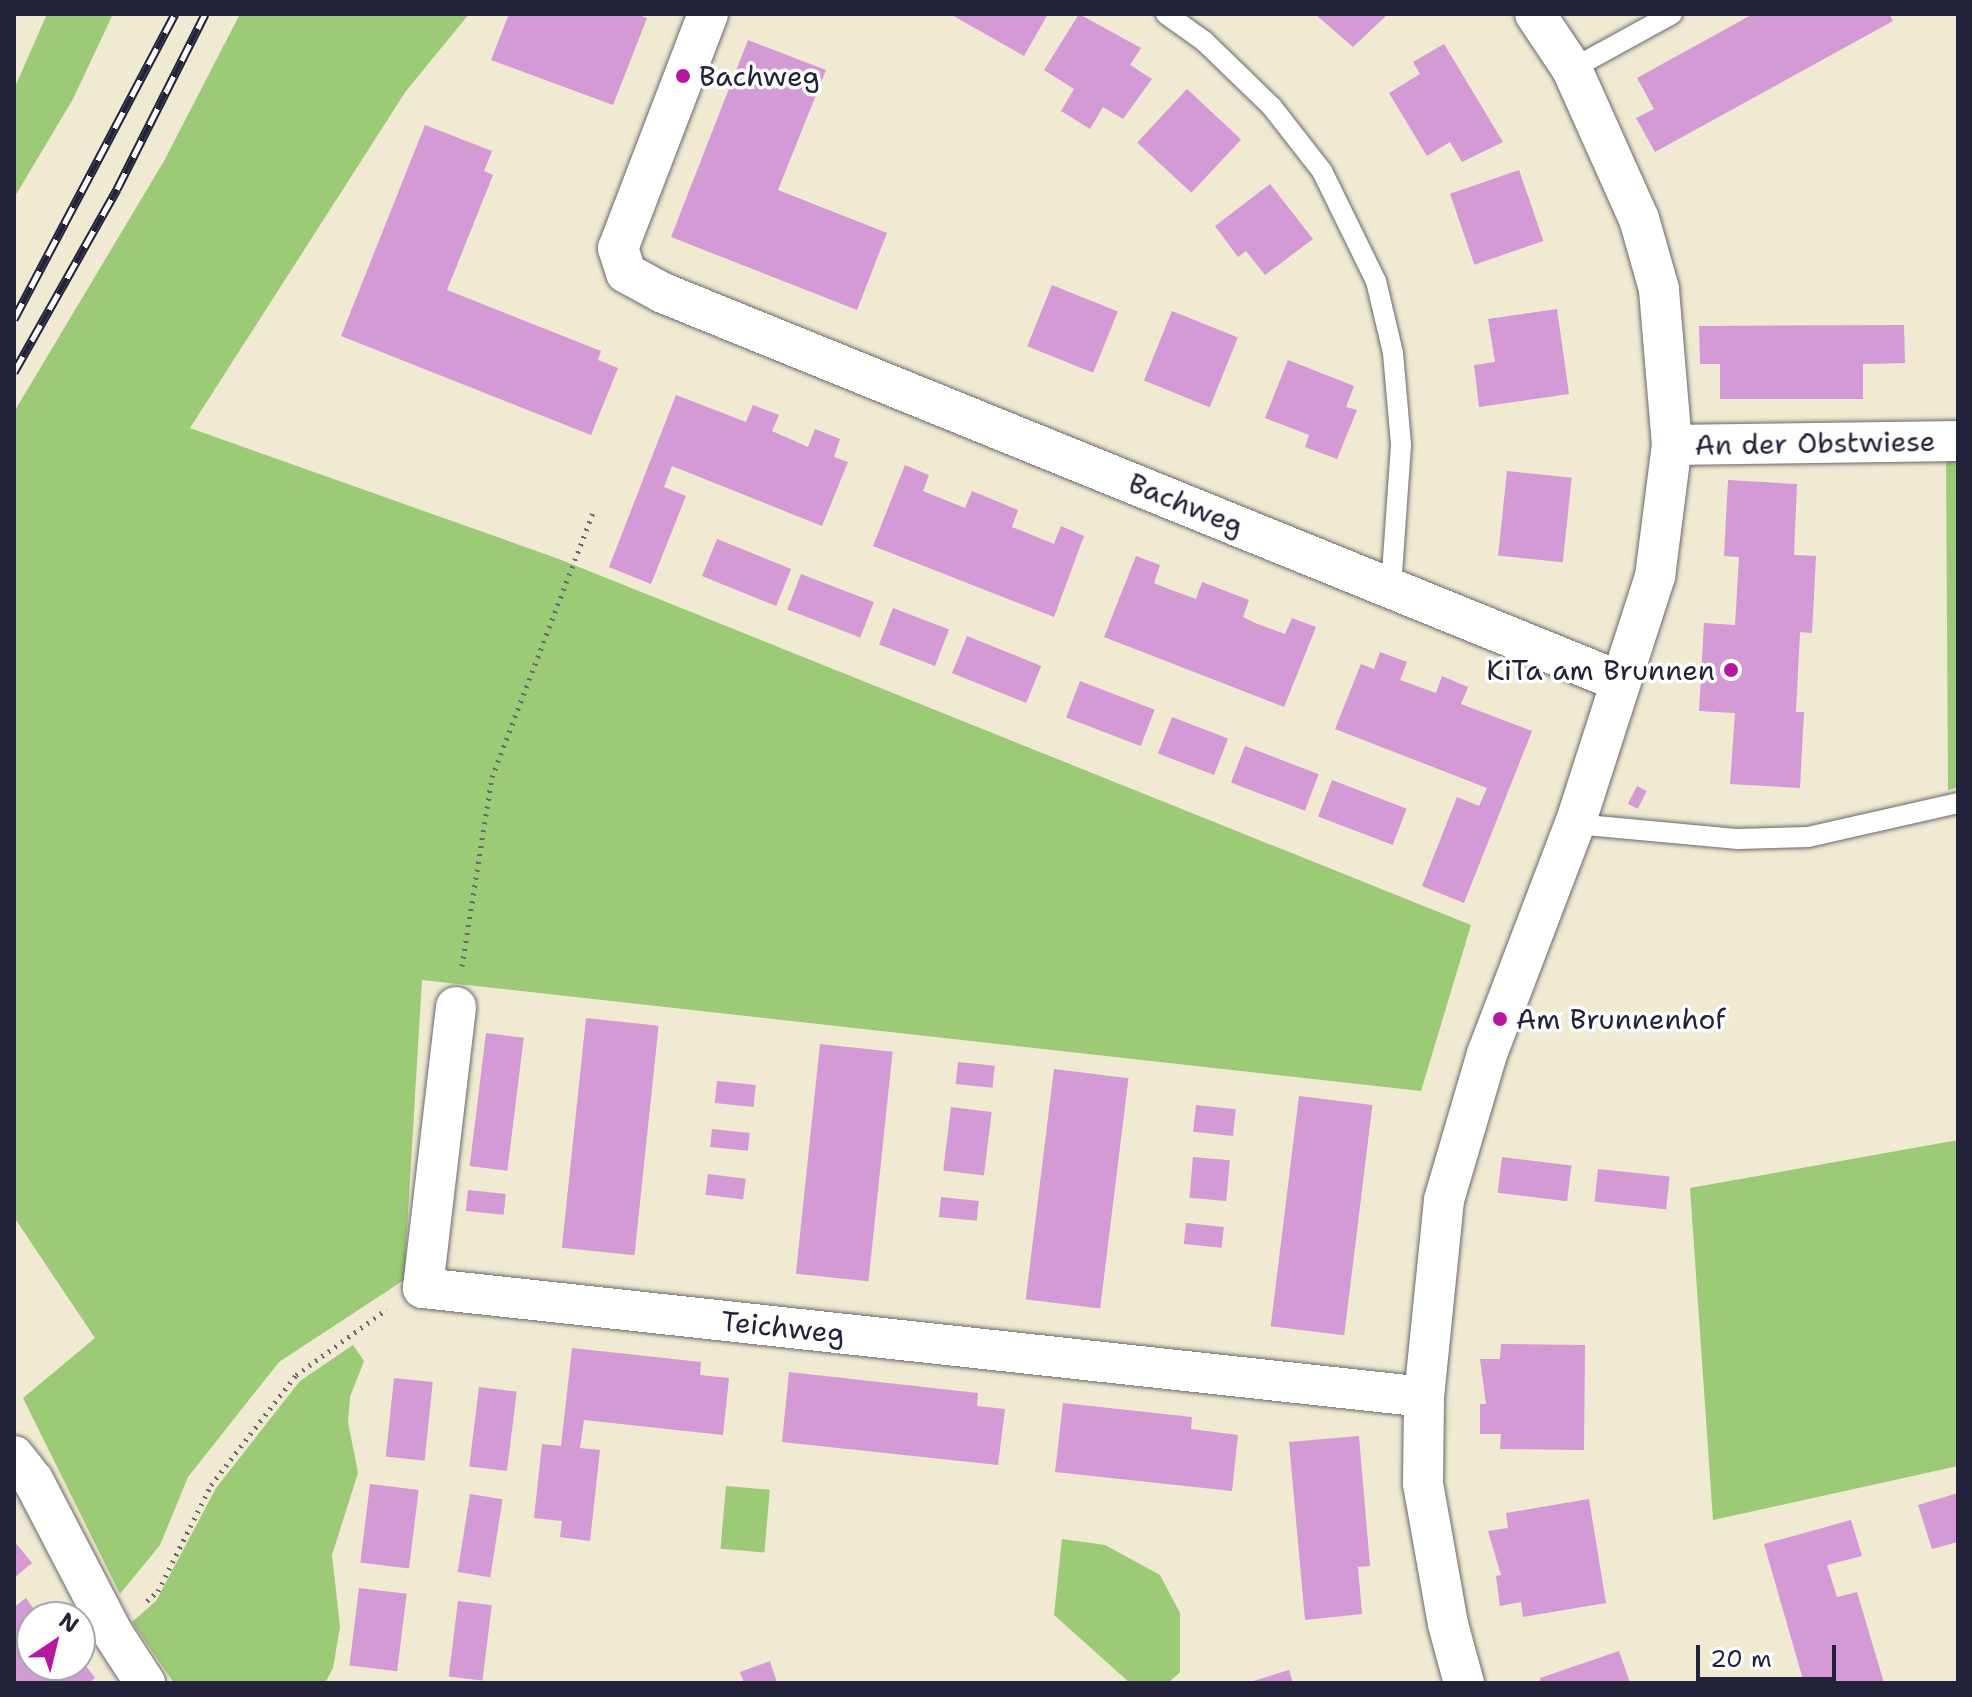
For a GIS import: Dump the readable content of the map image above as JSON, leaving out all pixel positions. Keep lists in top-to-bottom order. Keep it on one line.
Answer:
{"streets":{"street":["An der Obstwiese","Bachweg","Teichweg"]},"places":["Bachweg","KiTa am Brunnen","Am Brunnenhof"],"scale_bar":"20 m","north":"top right"}
